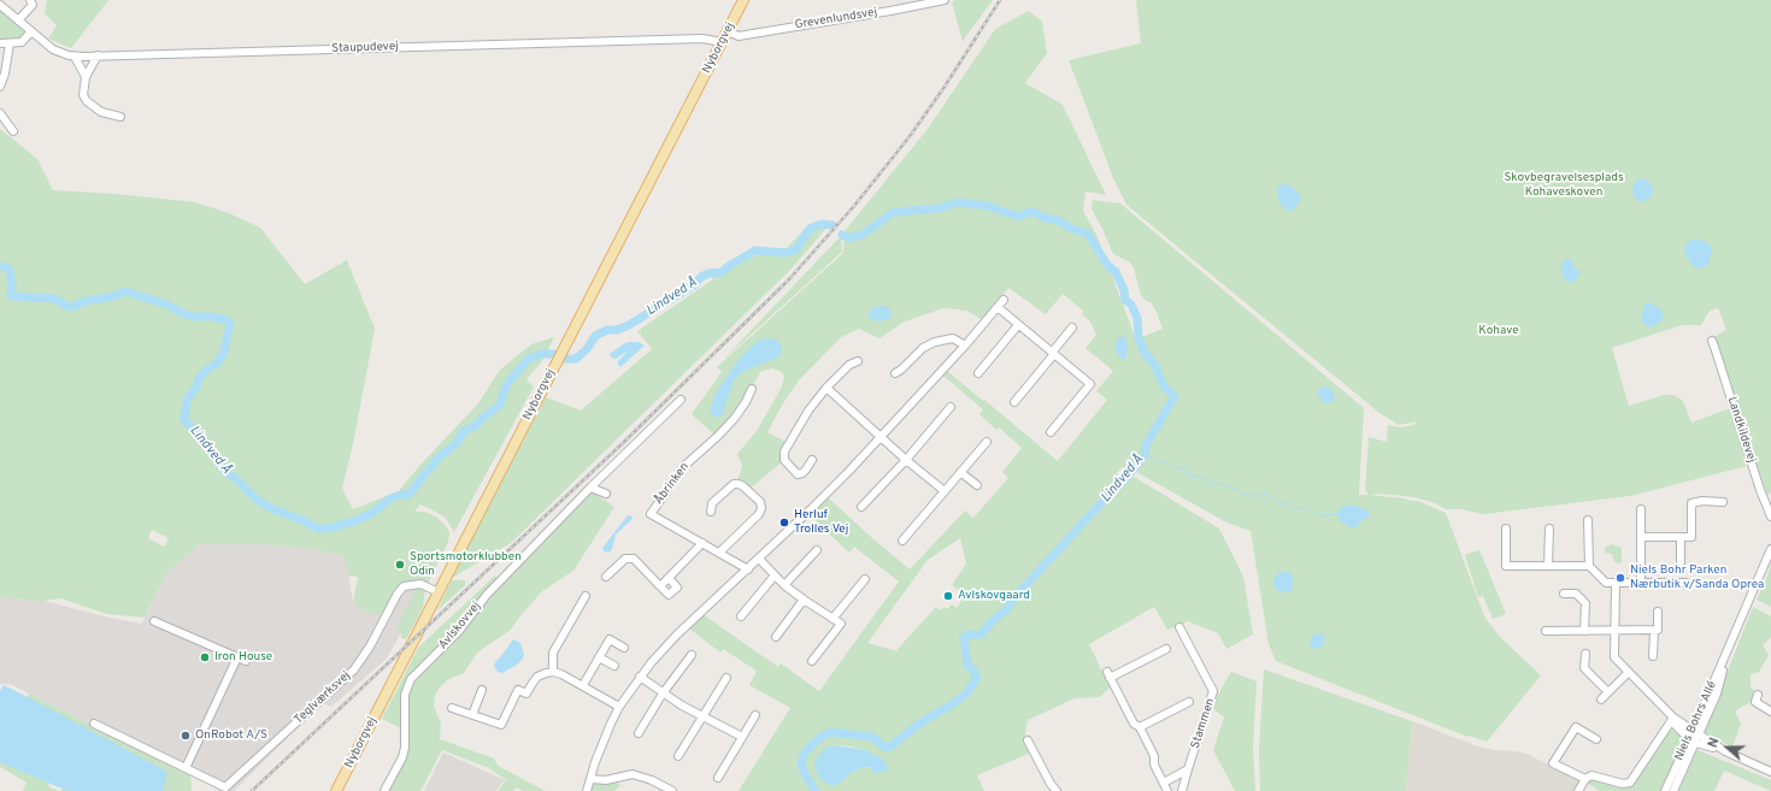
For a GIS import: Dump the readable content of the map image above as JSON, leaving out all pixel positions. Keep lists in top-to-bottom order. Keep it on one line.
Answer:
{"streets":{"main road":["Nyborgvej"],"street":["Grevenlundsvej","Staupudevej","Landkildevej","Åbrinken","Avlskovvej","Teglværksvej","Niels Bohrs Allé","Stammen"]},"crossings":[["Grevenlundsvej","Nyborgvej"],["Staupudevej","Nyborgvej"],["Nyborgvej","Teglværksvej"]],"water":["Lindved Å"],"parks":["Skovbegravelsesplads Kohaveskoven","Kohave"],"places":["Herluf Trolles Vej","Sportsmotorklubben Odin","Niels Bohr Parken Nærbutik v/Sanda Oprea","Avlskovgaard","Iron House","OnRobot A/S"],"north":"left"}
